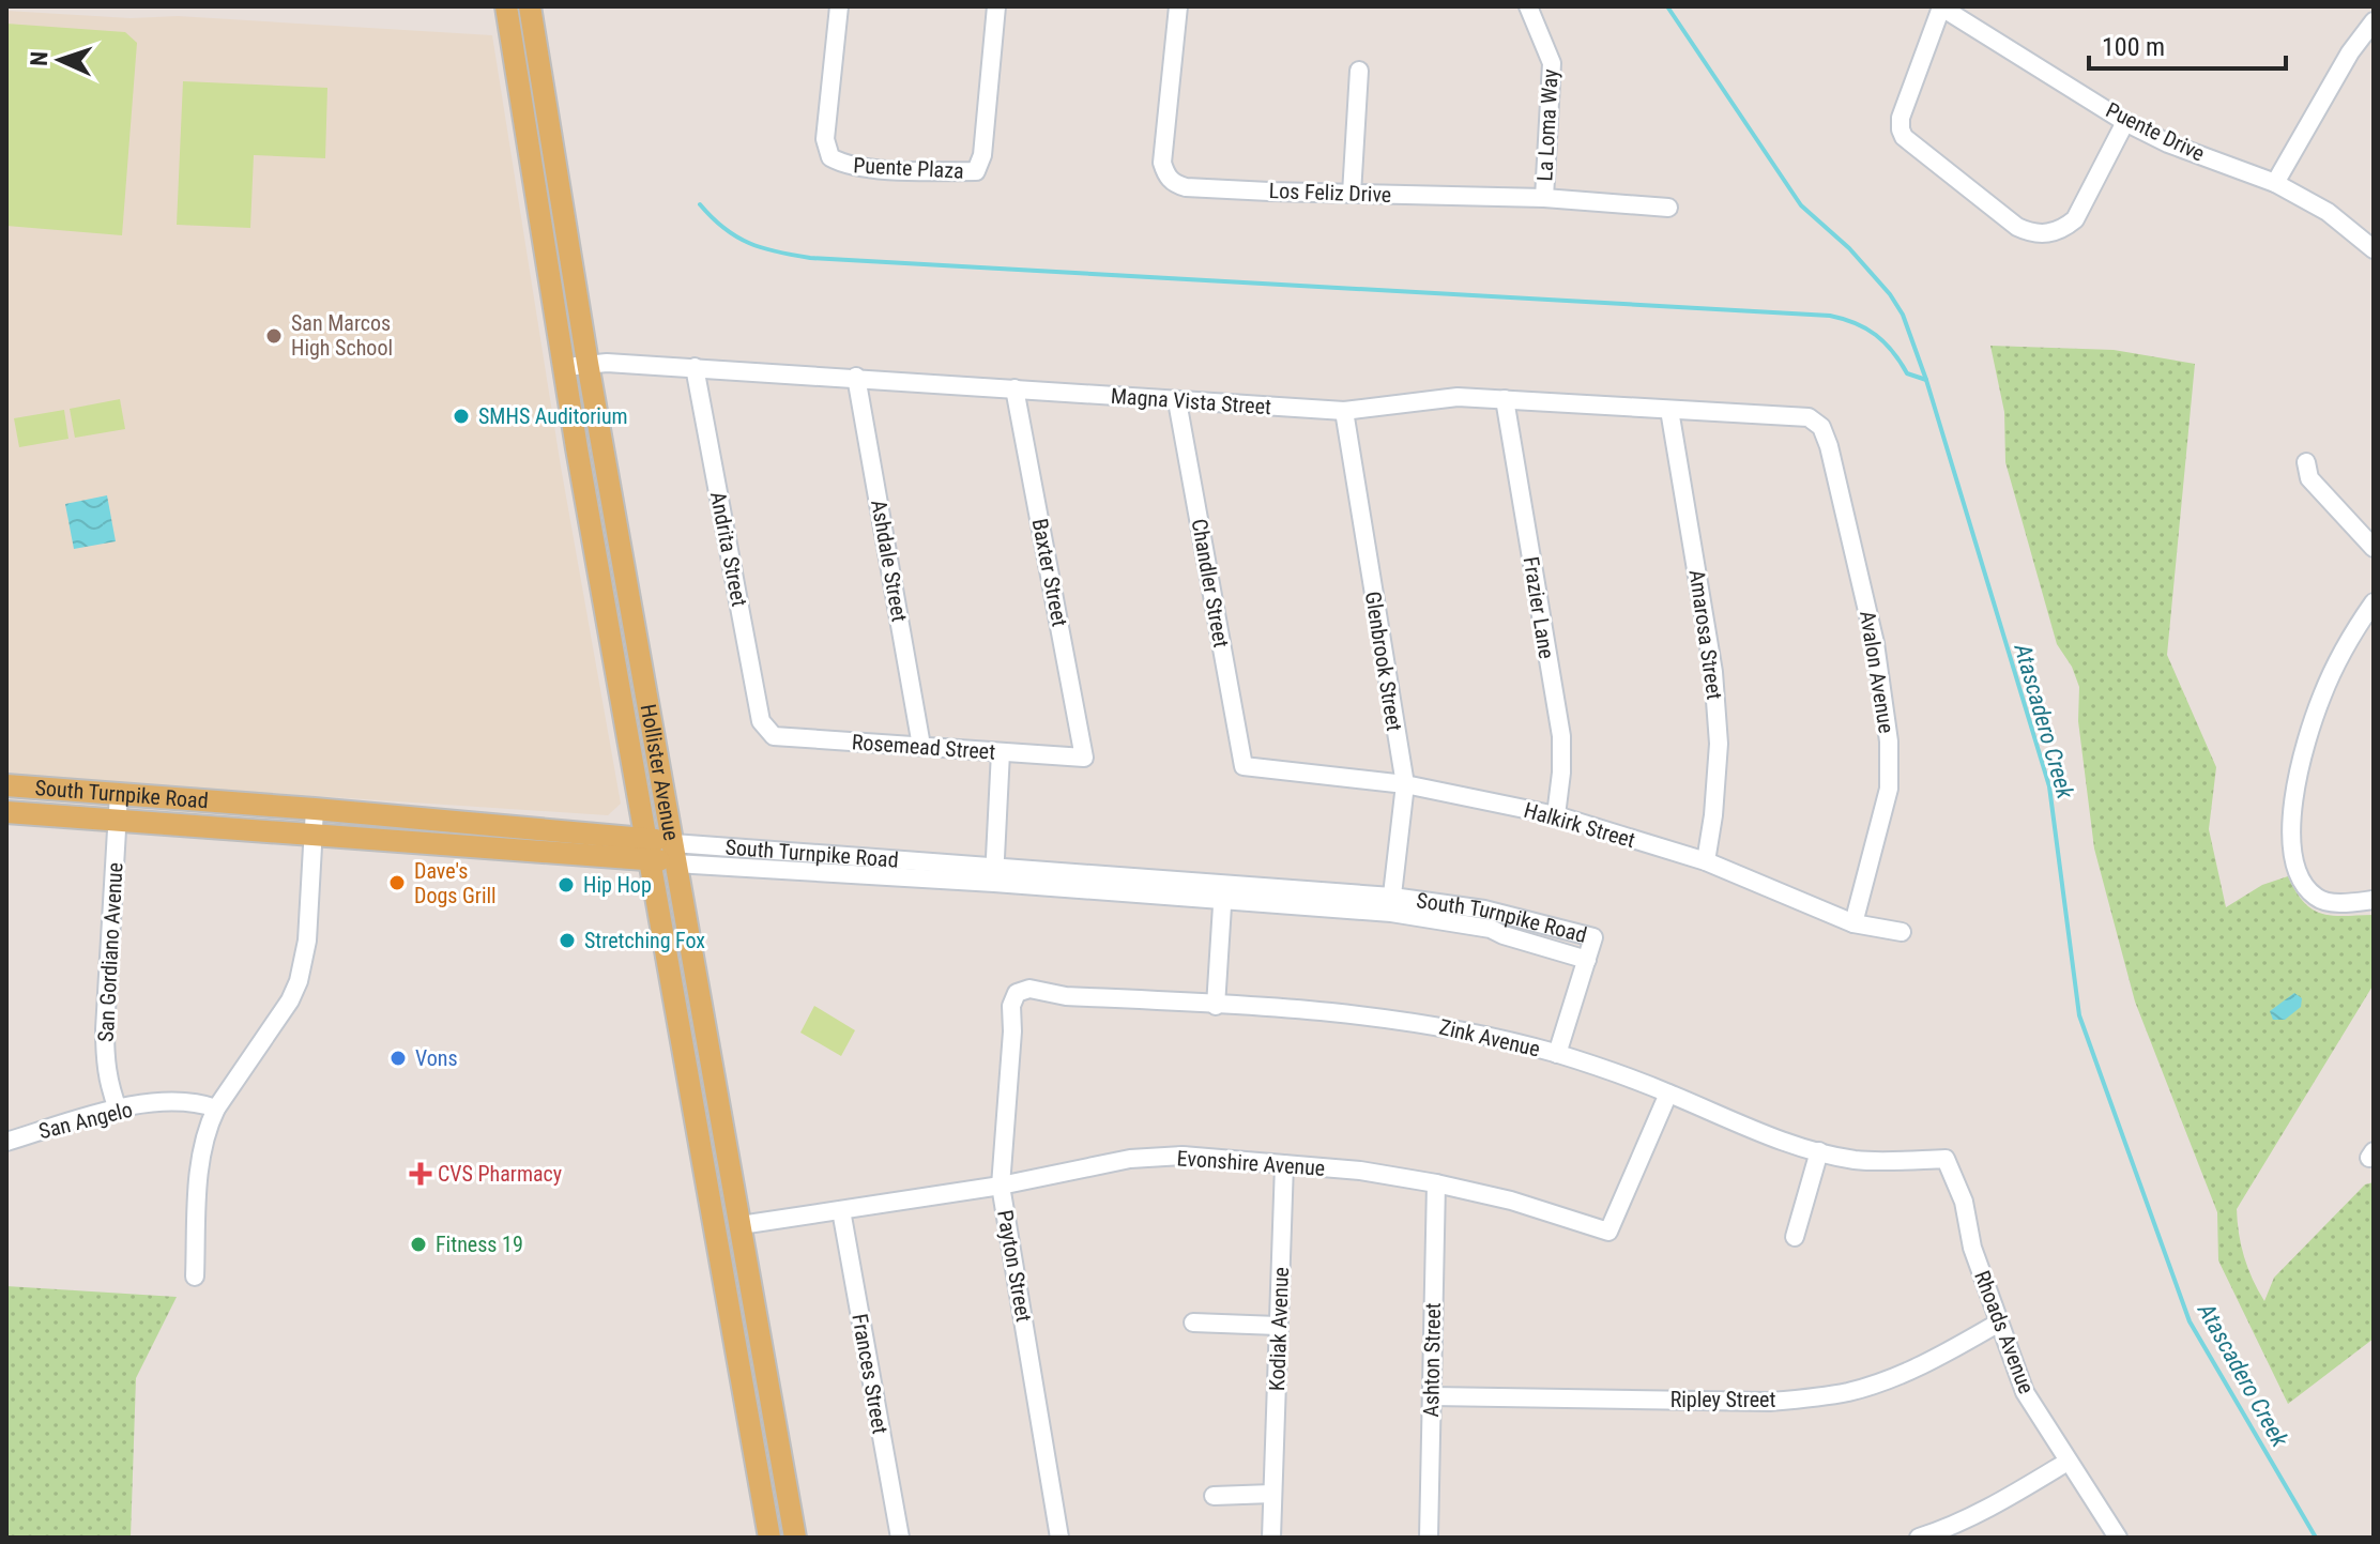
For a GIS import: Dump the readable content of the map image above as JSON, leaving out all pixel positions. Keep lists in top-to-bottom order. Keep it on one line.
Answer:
{"streets":{"main road":["Hollister Avenue","South Turnpike Road"],"street":["La Loma Way","Puente Drive","Puente Plaza","Los Feliz Drive","Magna Vista Street","Andrita Street","Ashdale Street","Baxter Street","Chandler Street","Frazier Lane","Amarosa Street","Glenbrook Street","Avalon Avenue","Rosemead Street","Halkirk Street","San Gordiano Avenue","Zink Avenue","San Angelo","Evonshire Avenue","Payton Street","Kodiak Avenue","Rhoads Avenue","Ashton Street","Frances Street","Ripley Street"]},"crossings":[["La Loma Way","Los Feliz Drive"],["Magna Vista Street","Andrita Street"],["Magna Vista Street","Ashdale Street"],["Magna Vista Street","Baxter Street"],["Magna Vista Street","Chandler Street"],["Magna Vista Street","Frazier Lane"],["Magna Vista Street","Amarosa Street"],["Magna Vista Street","Glenbrook Street"],["Magna Vista Street","Avalon Avenue"],["Magna Vista Street","Hollister Avenue"],["Andrita Street","Rosemead Street"],["Ashdale Street","Rosemead Street"],["Baxter Street","Rosemead Street"],["Chandler Street","Halkirk Street"],["Frazier Lane","Halkirk Street"],["Amarosa Street","Halkirk Street"],["Glenbrook Street","South Turnpike Road"],["Glenbrook Street","Halkirk Street"],["Avalon Avenue","Halkirk Street"],["Hollister Avenue","South Turnpike Road"],["Hollister Avenue","Evonshire Avenue"],["South Turnpike Road","San Gordiano Avenue"],["South Turnpike Road","Zink Avenue"],["San Gordiano Avenue","San Angelo"],["Zink Avenue","Evonshire Avenue"],["Zink Avenue","Payton Street"],["Zink Avenue","Rhoads Avenue"],["Evonshire Avenue","Payton Street"],["Evonshire Avenue","Kodiak Avenue"],["Evonshire Avenue","Ashton Street"],["Evonshire Avenue","Frances Street"],["Rhoads Avenue","Ripley Street"],["Ashton Street","Ripley Street"]],"water":["Atascadero Creek"],"places":{"other":["San Marcos High School","SMHS Auditorium","Dave's Dogs Grill","Hip Hop","Stretching Fox","Vons","Fitness 19"],"health":["CVS Pharmacy"]},"scale_bar":"100 m","north":"left"}
